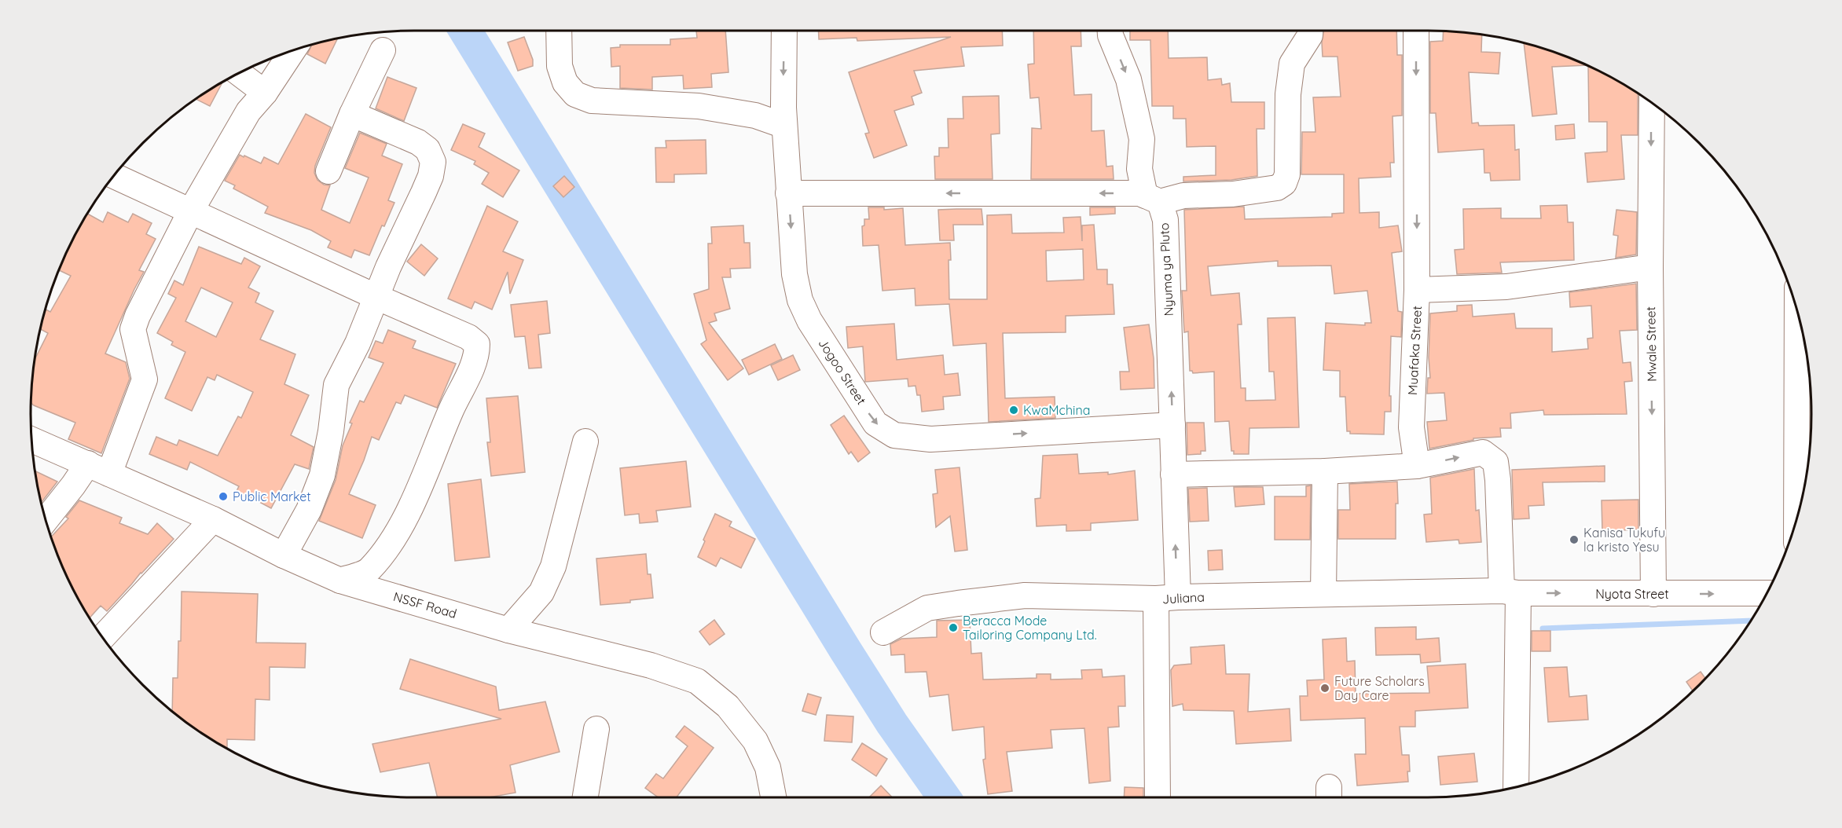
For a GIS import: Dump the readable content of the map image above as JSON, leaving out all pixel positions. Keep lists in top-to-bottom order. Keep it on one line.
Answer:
{"streets":{"street":["Nyuma ya Pluto","Mwale Street","Muafaka Street","Jogoo Street","Nyota Street","Juliana","NSSF Road"]},"crossings":[["Nyuma ya Pluto","Jogoo Street"],["Nyuma ya Pluto","Juliana"],["Mwale Street","Nyota Street"],["Nyota Street","Juliana"]],"one_way":["Muafaka Street","Nyota Street"],"places":["KwaMchina","Public Market","Kanisa Tukufu la kristo Yesu","Beracca Mode Tailoring Company Ltd.","Future Scholars Day Care"]}
